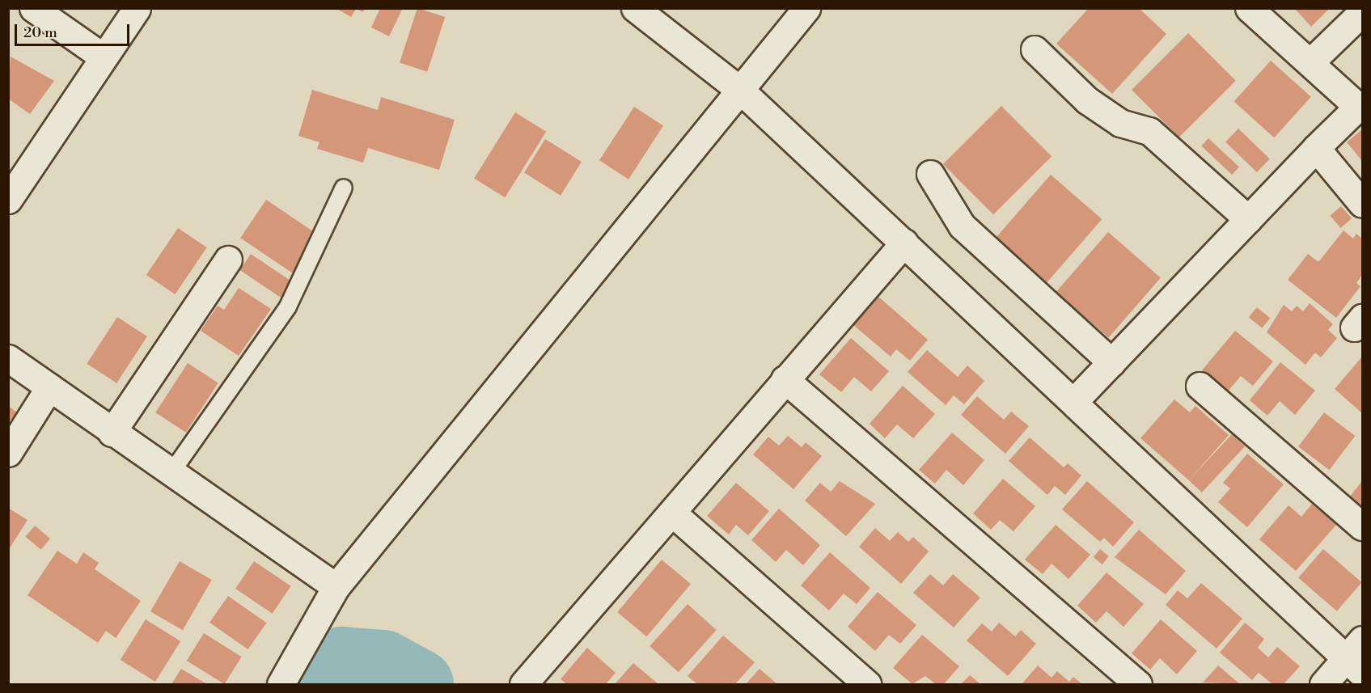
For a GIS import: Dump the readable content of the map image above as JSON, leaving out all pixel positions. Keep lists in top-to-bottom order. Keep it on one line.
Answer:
{"scale_bar":"20 m"}
